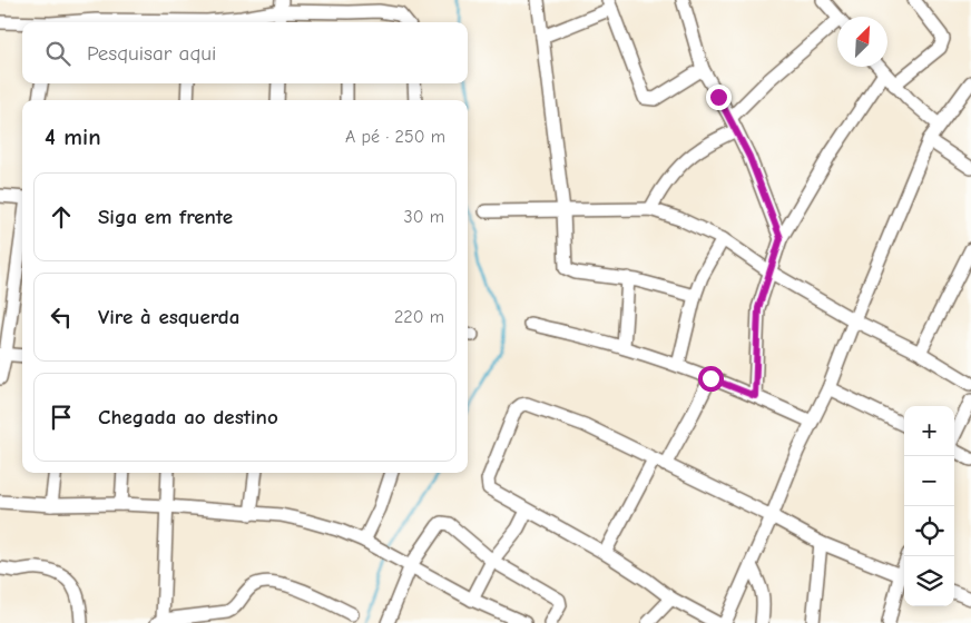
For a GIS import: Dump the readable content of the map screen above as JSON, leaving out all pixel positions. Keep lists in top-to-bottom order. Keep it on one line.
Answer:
{"north":"top right","page":{"search":"Pesquisar aqui","heading":["4 min","A pé · 250 m"],"list":[["Siga em frente","30 m"],["Vire à esquerda","220 m"],"Chegada ao destino"],"map_buttons":["+","−"]}}
